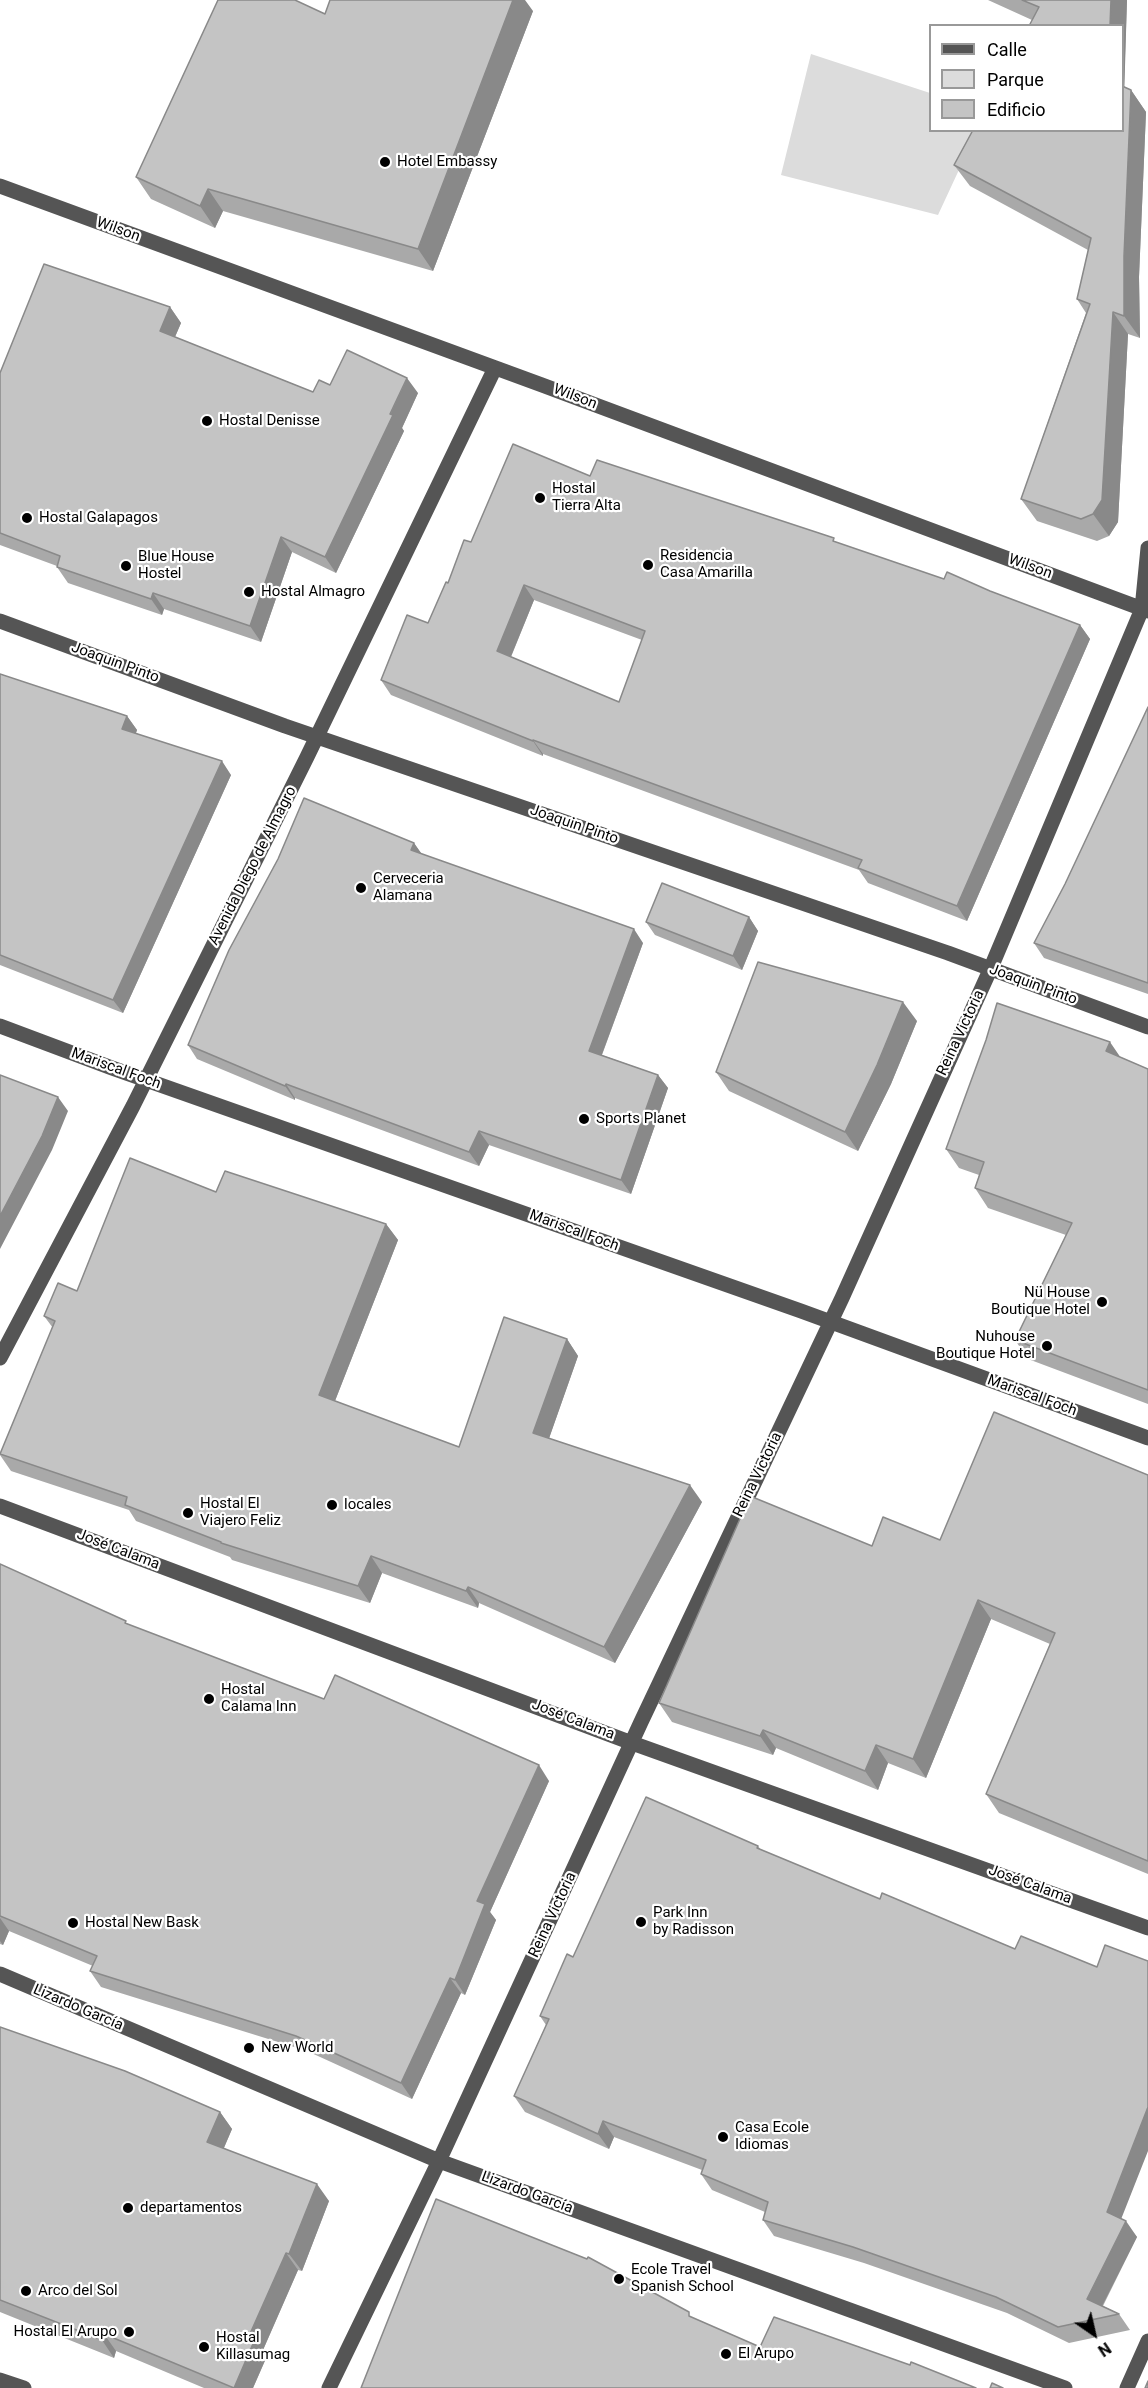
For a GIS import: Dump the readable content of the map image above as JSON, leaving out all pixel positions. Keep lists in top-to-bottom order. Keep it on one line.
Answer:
{"streets":{"street":["Wilson","Joaquin Pinto","Avenida Diego de Almagro","Reina Victoria","Mariscal Foch","José Calama","Lizardo García"]},"crossings":[["Wilson","Avenida Diego de Almagro"],["Wilson","Reina Victoria"],["Joaquin Pinto","Avenida Diego de Almagro"],["Joaquin Pinto","Reina Victoria"],["Avenida Diego de Almagro","Mariscal Foch"],["Reina Victoria","Mariscal Foch"],["Reina Victoria","José Calama"],["Reina Victoria","Lizardo García"]],"places":["Hotel Embassy","Hostal Denisse","Hostal Tierra Alta","Hostal Galapagos","Residencia Casa Amarilla","Blue House Hostel","Hostal Almagro","Cerveceria Alamana","Sports Planet","Nü House Boutique Hotel","Nuhouse Boutique Hotel","locales","Hostal El Viajero Feliz","Hostal Calama Inn","Park Inn by Radisson","Hostal New Bask","New World","Casa Ecole Idiomas","departamentos","Ecole Travel Spanish School","Arco del Sol","Hostal El Arupo","Hostal Killasumag","El Arupo"],"legend":["Calle","Parque","Edificio"],"north":"bottom right"}
